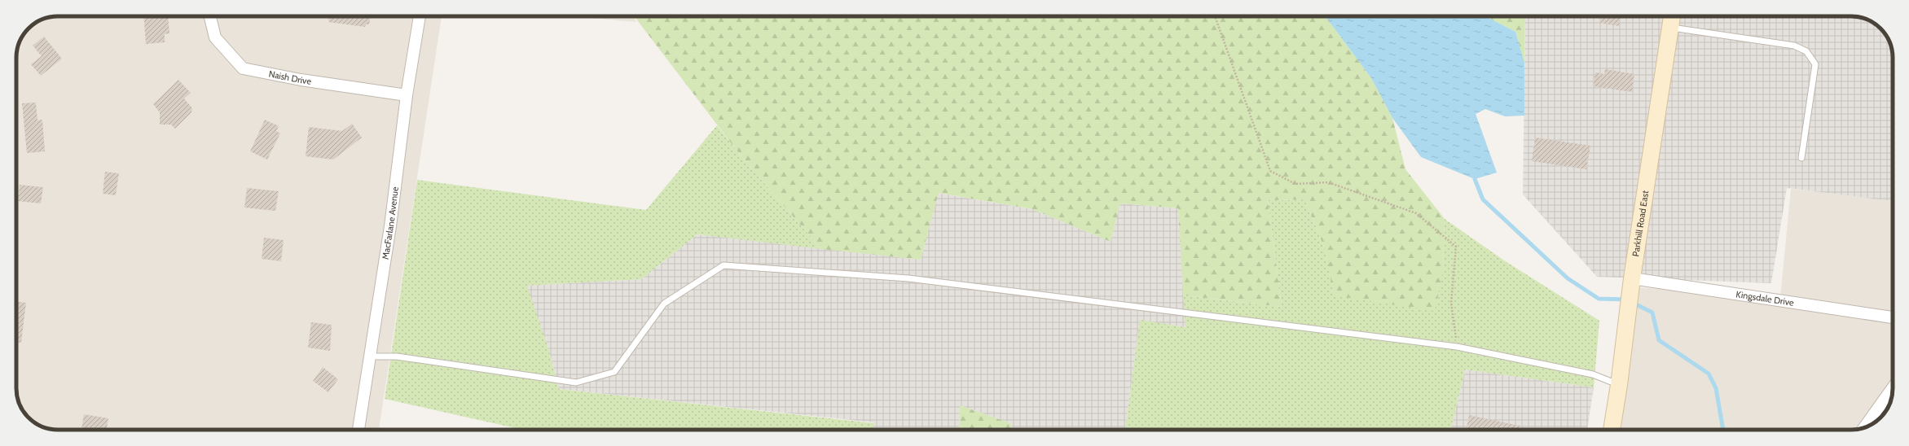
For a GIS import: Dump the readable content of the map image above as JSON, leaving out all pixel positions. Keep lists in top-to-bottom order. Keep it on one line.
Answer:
{"streets":{"main road":["Parkhill Road East"],"street":["Naish Drive","MacFarlane Avenue","Kingsdale Drive"]},"crossings":[["Naish Drive","MacFarlane Avenue"],["Parkhill Road East","Kingsdale Drive"]]}
